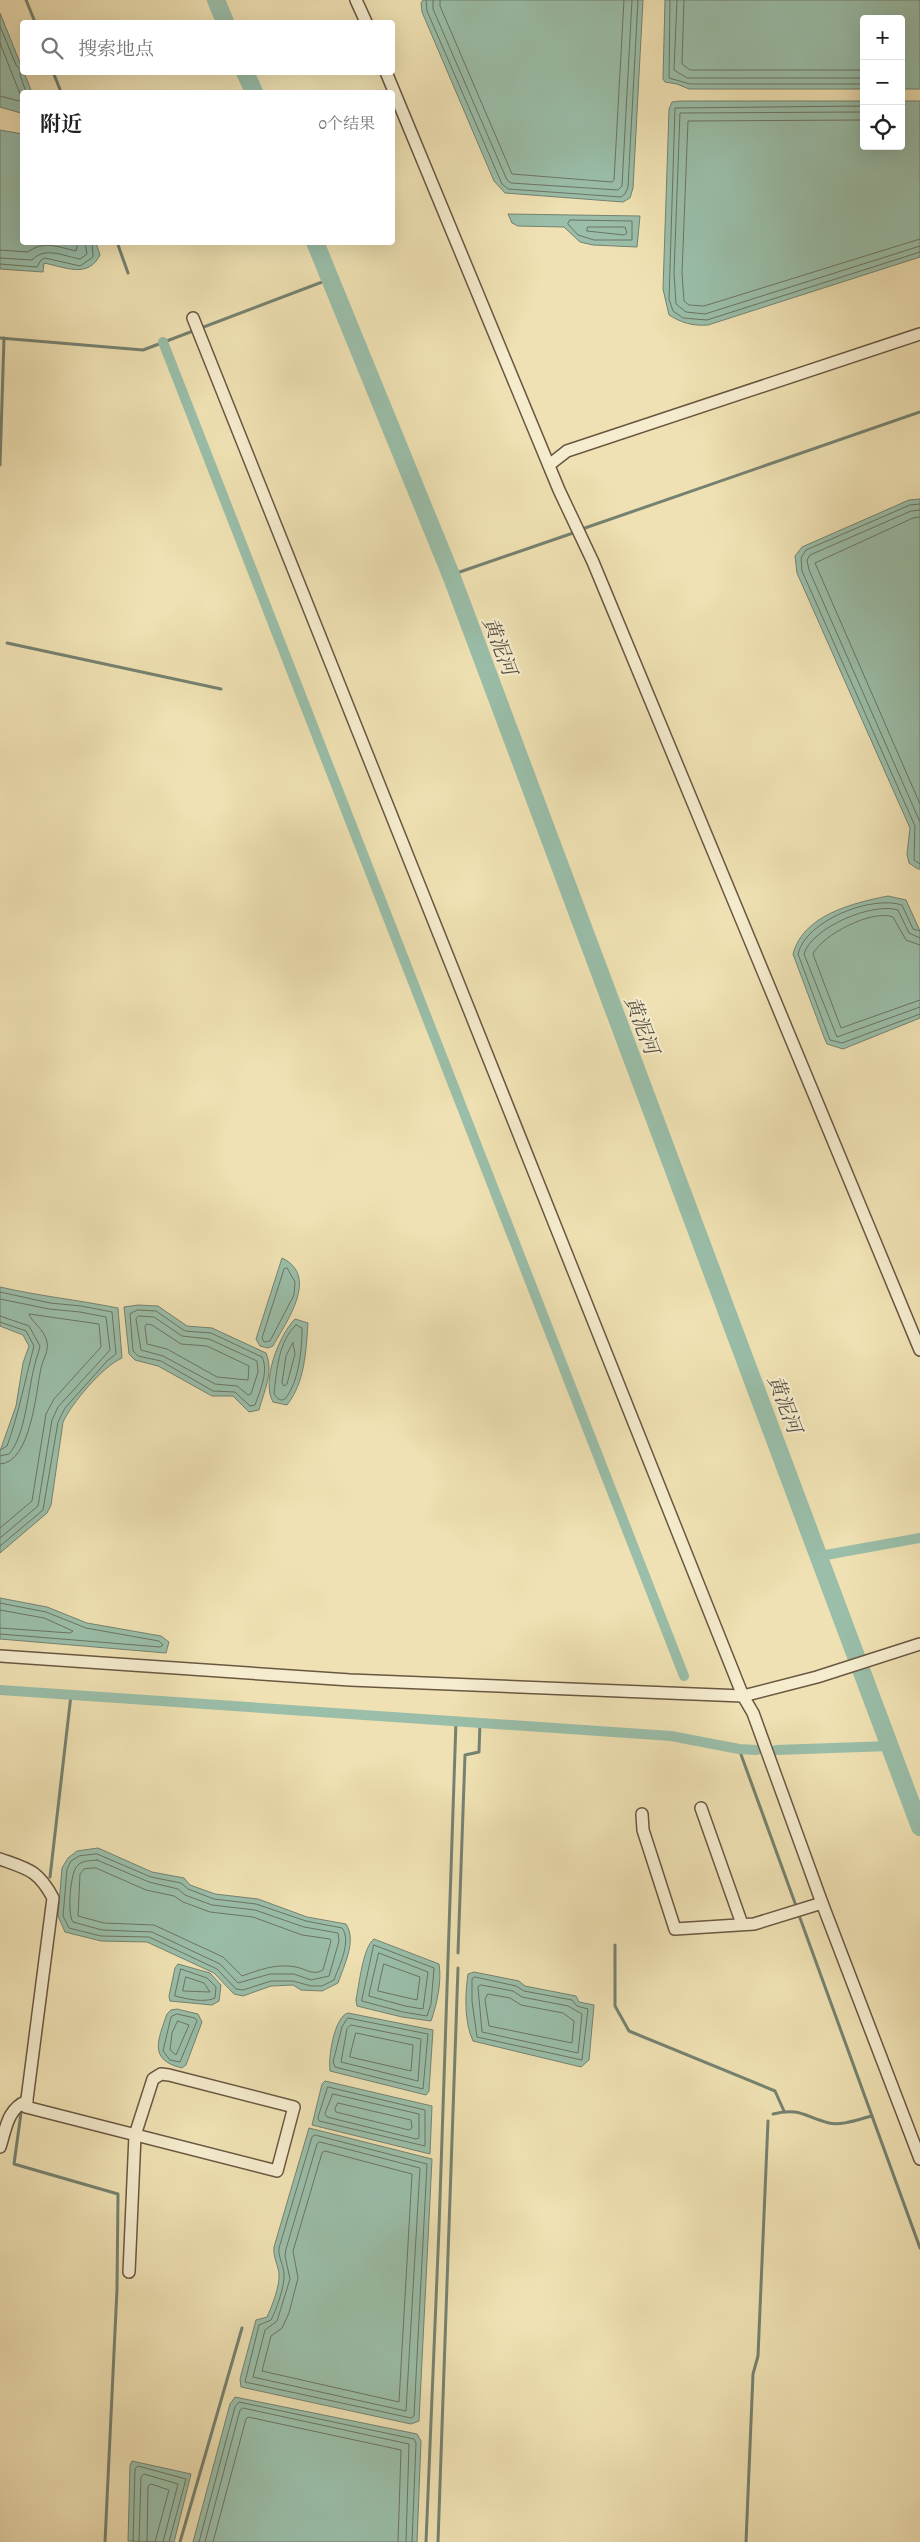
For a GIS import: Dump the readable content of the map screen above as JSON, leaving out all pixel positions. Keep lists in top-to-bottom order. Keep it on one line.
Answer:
{"water":["黄泥河"],"page":{"map_buttons":["+","−"],"search":"搜索地点","heading":["附近","0个结果"]}}
